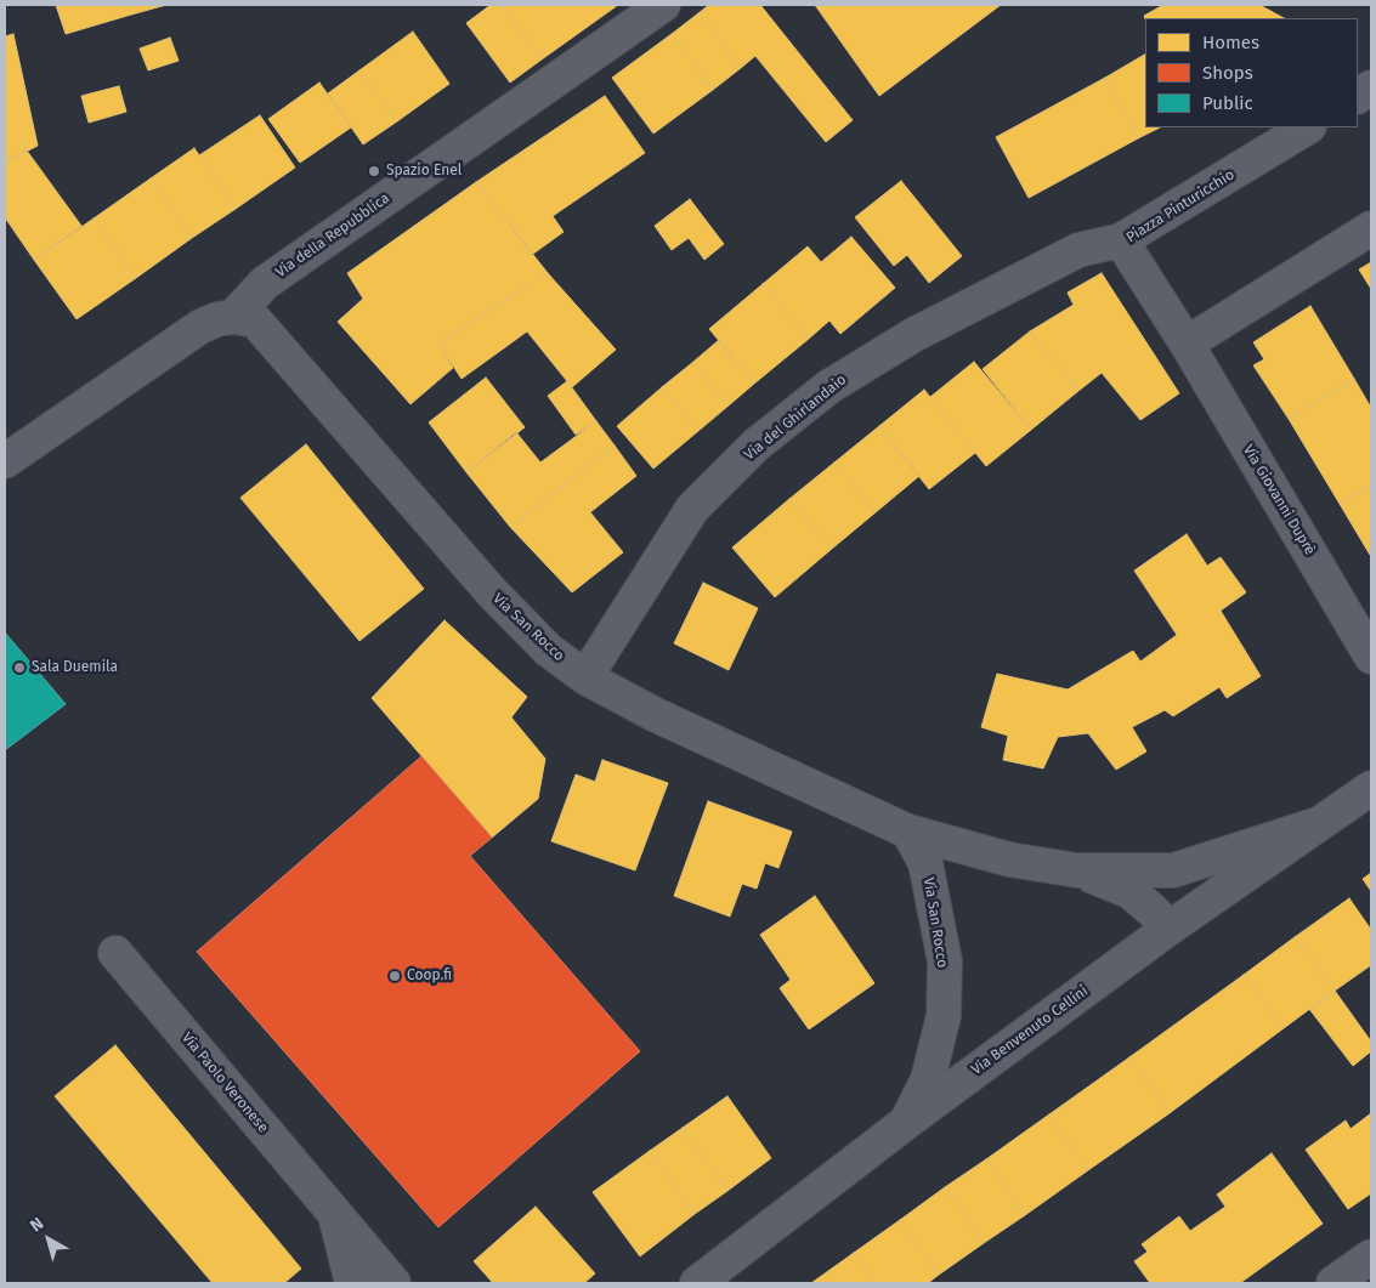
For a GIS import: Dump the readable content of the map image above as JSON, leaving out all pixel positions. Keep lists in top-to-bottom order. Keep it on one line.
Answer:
{"streets":{"street":["Piazza Pinturicchio","Via della Repubblica","Via del Ghirlandaio","Via Giovanni Duprè","Via San Rocco","Via Benvenuto Cellini","Via Paolo Veronese"]},"crossings":[["Piazza Pinturicchio","Via del Ghirlandaio"],["Piazza Pinturicchio","Via Giovanni Duprè"],["Via della Repubblica","Via San Rocco"],["Via del Ghirlandaio","Via San Rocco"],["Via San Rocco","Via Benvenuto Cellini"]],"places":["Spazio Enel","Sala Duemila","Coop.fi"],"legend":["Homes","Shops","Public"],"north":"top left"}
